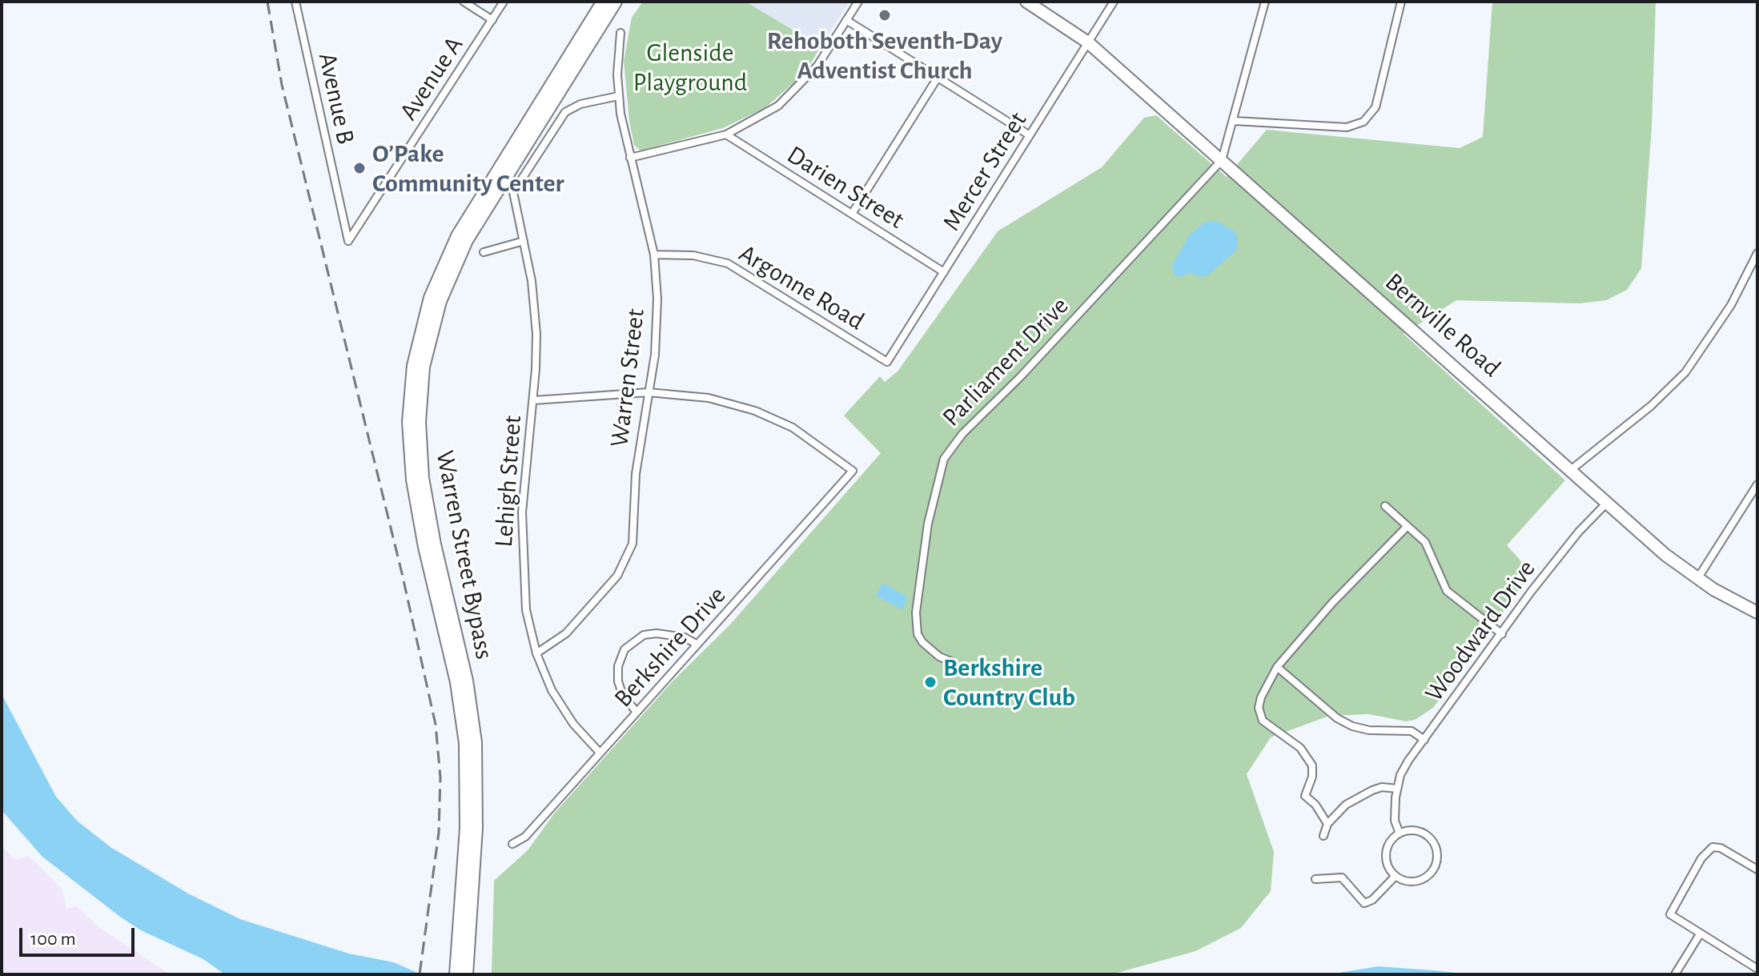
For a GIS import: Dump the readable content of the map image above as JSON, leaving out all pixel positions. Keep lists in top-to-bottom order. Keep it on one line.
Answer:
{"streets":{"highway":["Warren Street Bypass"],"main road":["Bernville Road"],"street":["Avenue A","Avenue B","Mercer Street","Darien Street","Argonne Road","Parliament Drive","Warren Street","Lehigh Street","Woodward Drive","Berkshire Drive"]},"crossings":[["Avenue A","Avenue B"],["Mercer Street","Darien Street"],["Mercer Street","Argonne Road"],["Mercer Street","Bernville Road"],["Argonne Road","Warren Street"],["Bernville Road","Parliament Drive"],["Bernville Road","Woodward Drive"],["Warren Street","Lehigh Street"],["Warren Street","Berkshire Drive"],["Lehigh Street","Berkshire Drive"]],"parks":["Glenside Playground"],"places":["Rehoboth Seventh-Day Adventist Church","O’Pake Community Center","Berkshire Country Club"],"scale_bar":"100 m"}
